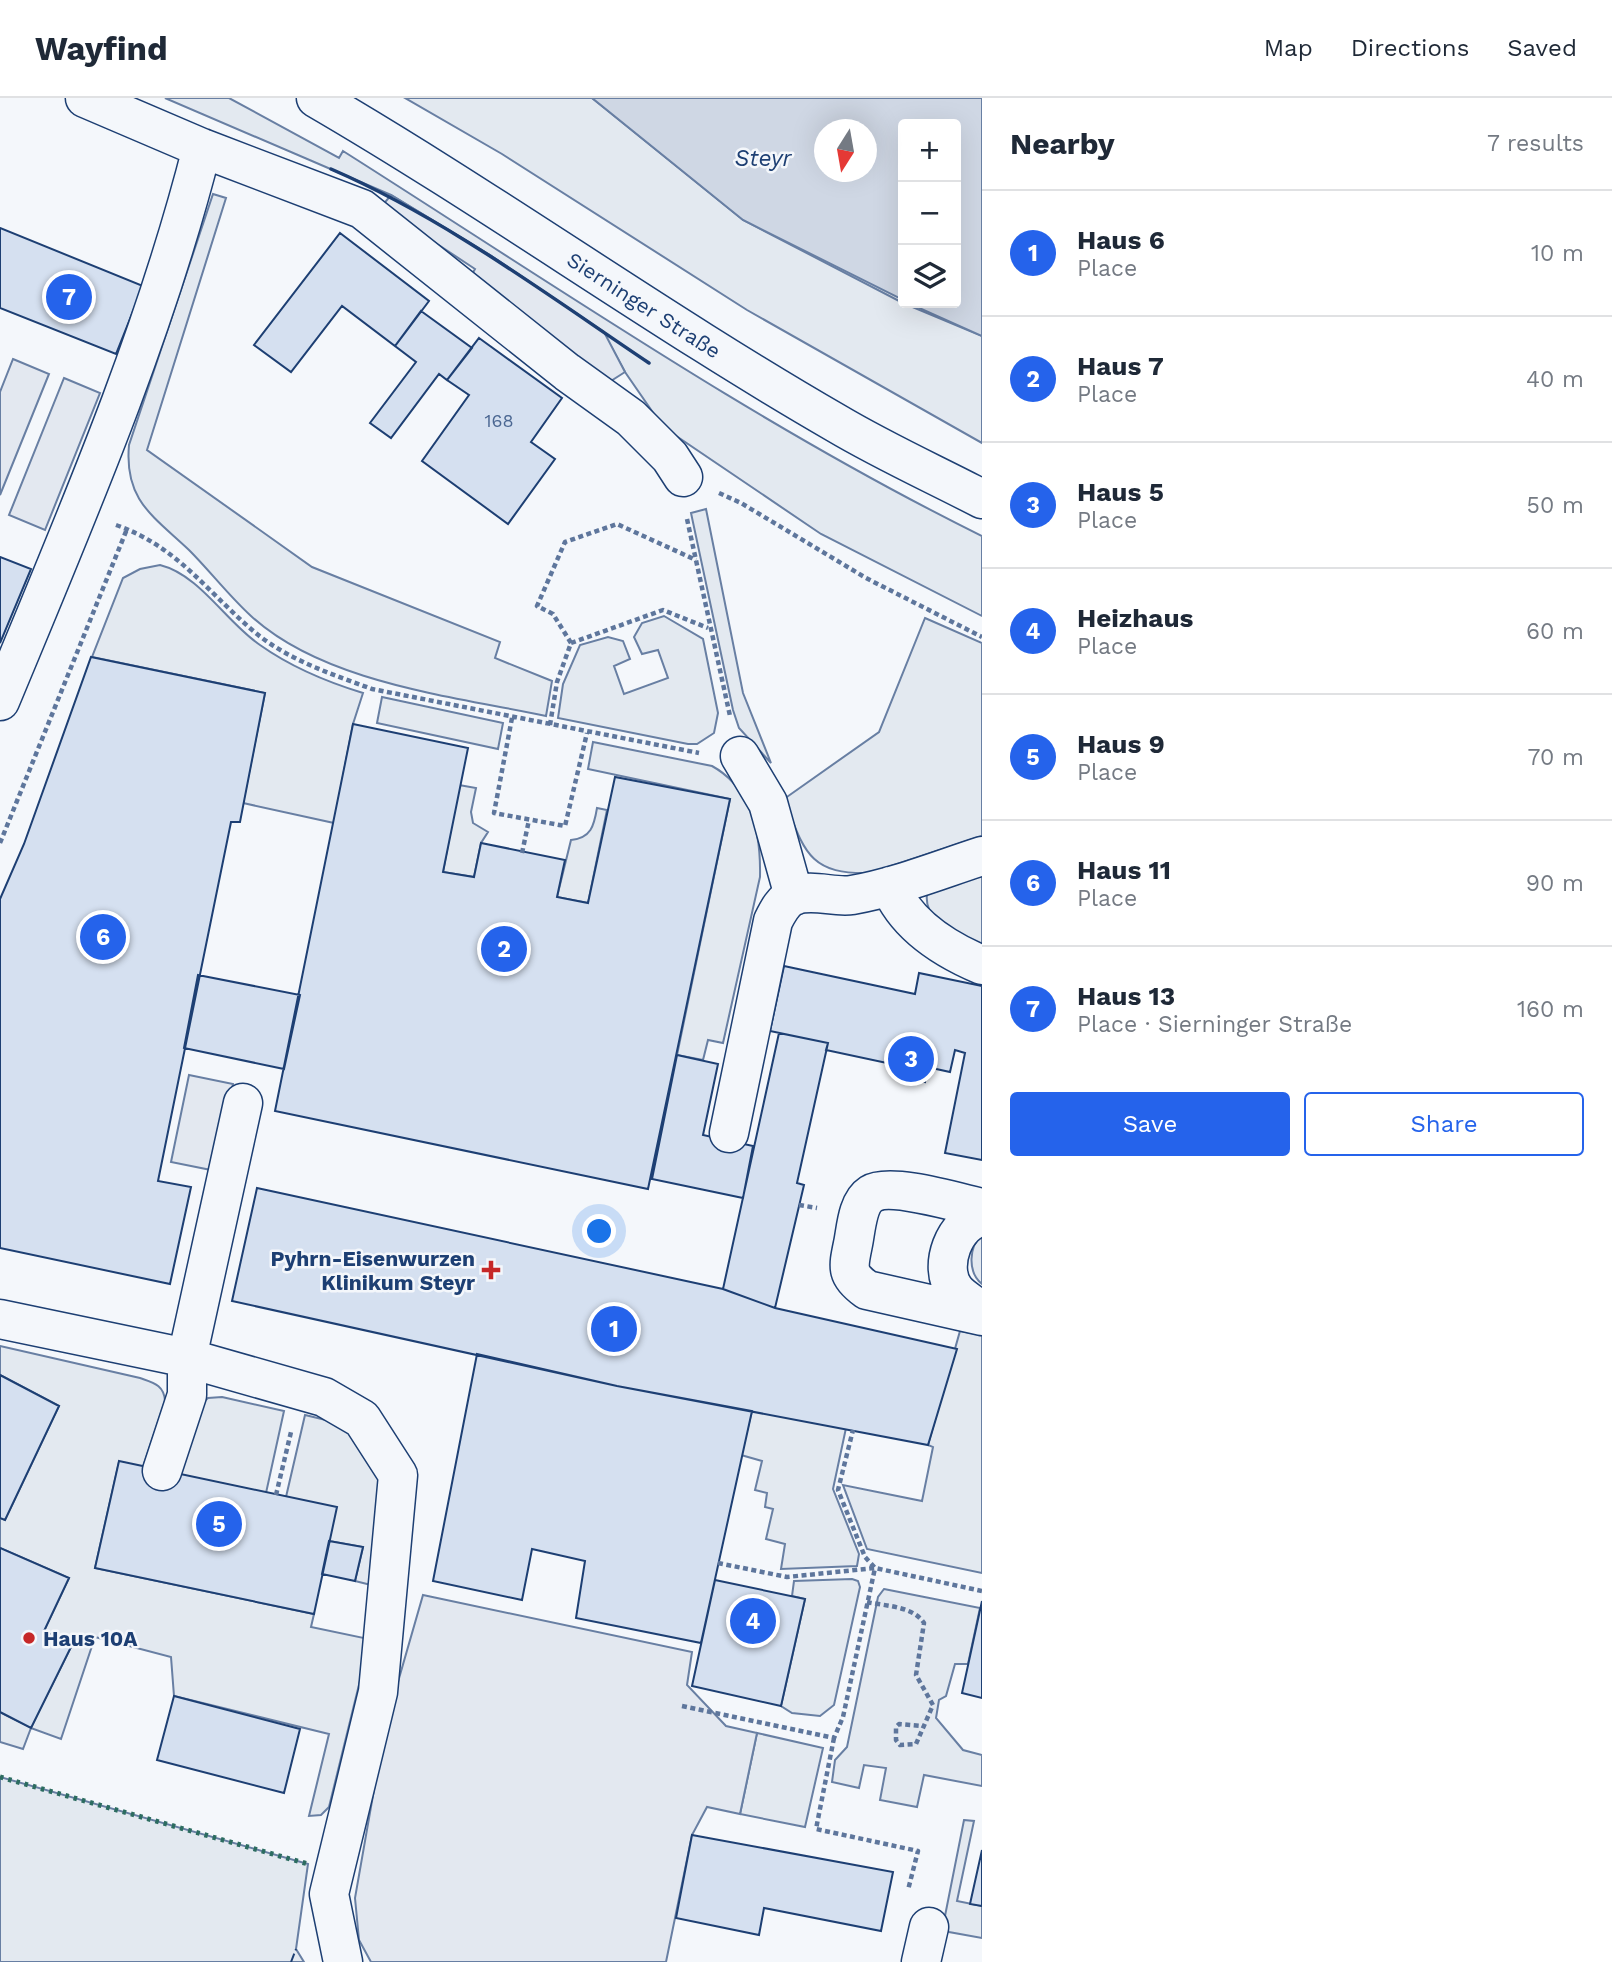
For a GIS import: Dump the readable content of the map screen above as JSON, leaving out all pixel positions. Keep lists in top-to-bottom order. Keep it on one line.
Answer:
{"streets":{"main road":["Sierninger Straße"]},"water":["Steyr"],"places":{"health":["Pyhrn-Eisenwurzen Klinikum Steyr"],"other":["Haus 10A"]},"house_numbers":["168"],"north":"bottom","page":{"header":"Wayfind","nav":["Map","Directions","Saved"],"heading":["Nearby","7 results"],"map_buttons":["+","−"],"list":[{"mark":"1","name":"Haus 6","note":"Place","value":"10 m"},{"mark":"2","name":"Haus 7","note":"Place","value":"40 m"},{"mark":"3","name":"Haus 5","note":"Place","value":"50 m"},{"mark":"4","name":"Heizhaus","note":"Place","value":"60 m"},{"mark":"5","name":"Haus 9","note":"Place","value":"70 m"},{"mark":"6","name":"Haus 11","note":"Place","value":"90 m"},{"mark":"7","name":"Haus 13","note":"Place · Sierninger Straße","value":"160 m"}],"pins":["7","6","2","3","1","5","4"],"buttons":["Save","Share"]}}
